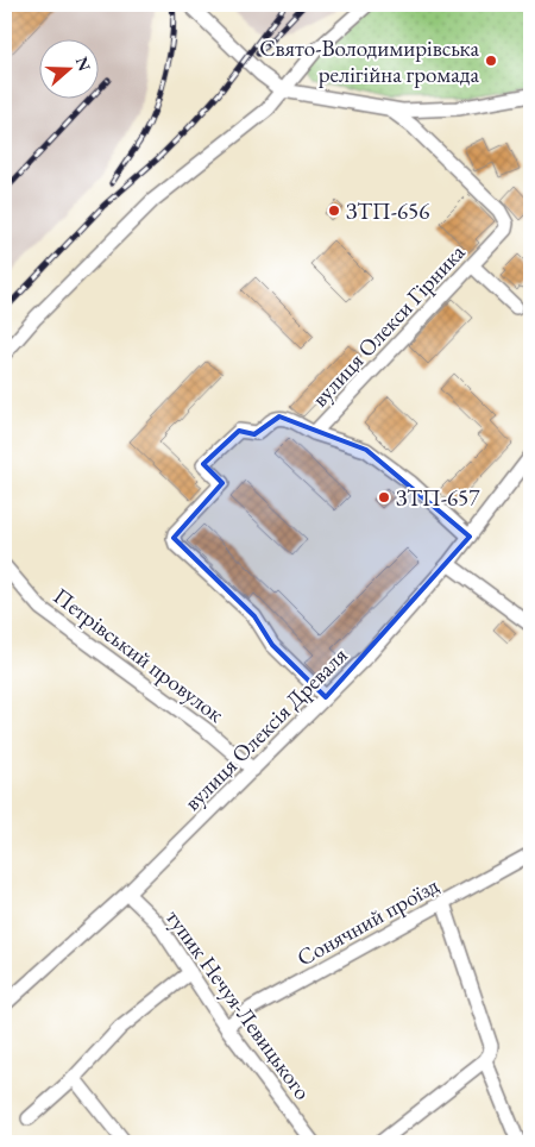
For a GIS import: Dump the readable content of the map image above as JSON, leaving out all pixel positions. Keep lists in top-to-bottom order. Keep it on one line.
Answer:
{"streets":{"street":["вулиця Олекси Гірника","Петрівський провулок","вулиця Олексія Древаля","Сонячний проїзд","тупик Нечуя-Левицького"]},"crossings":[["вулиця Олекси Гірника","вулиця Олексія Древаля"],["Петрівський провулок","вулиця Олексія Древаля"],["вулиця Олексія Древаля","тупик Нечуя-Левицького"],["Сонячний проїзд","тупик Нечуя-Левицького"]],"places":["Свято-Володимирівська релігійна громада","ЗТП-656","ЗТП-657"],"north":"right"}
